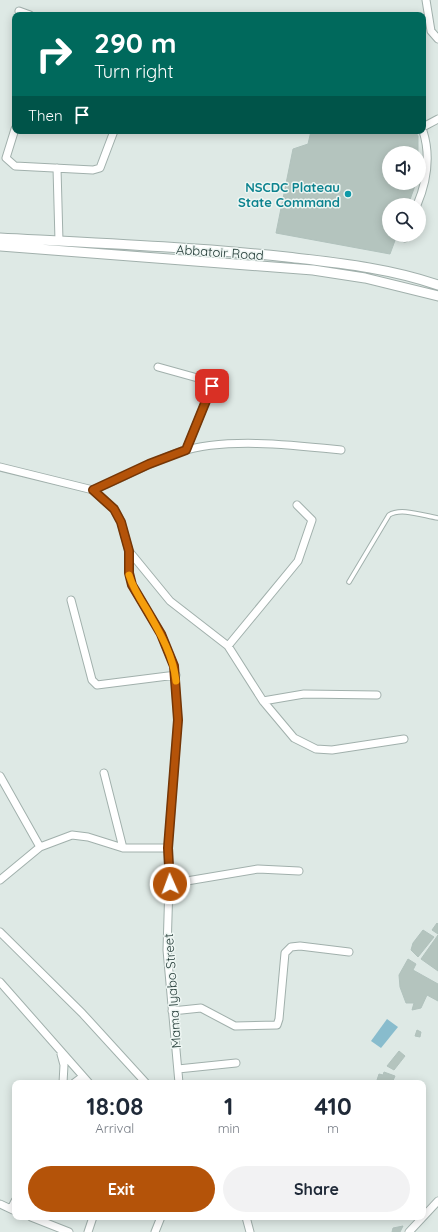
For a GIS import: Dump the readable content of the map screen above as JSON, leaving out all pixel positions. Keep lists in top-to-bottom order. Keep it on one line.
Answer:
{"streets":{"street":["Abbatoir Road","Mama Iyabo Street"]},"places":["NSCDC Plateau State Command"],"page":{"turn":["290 m","Turn right"],"then":"Then","eta":["18:08","Arrival","1","min","410","m"],"buttons":["Exit","Share"]}}
